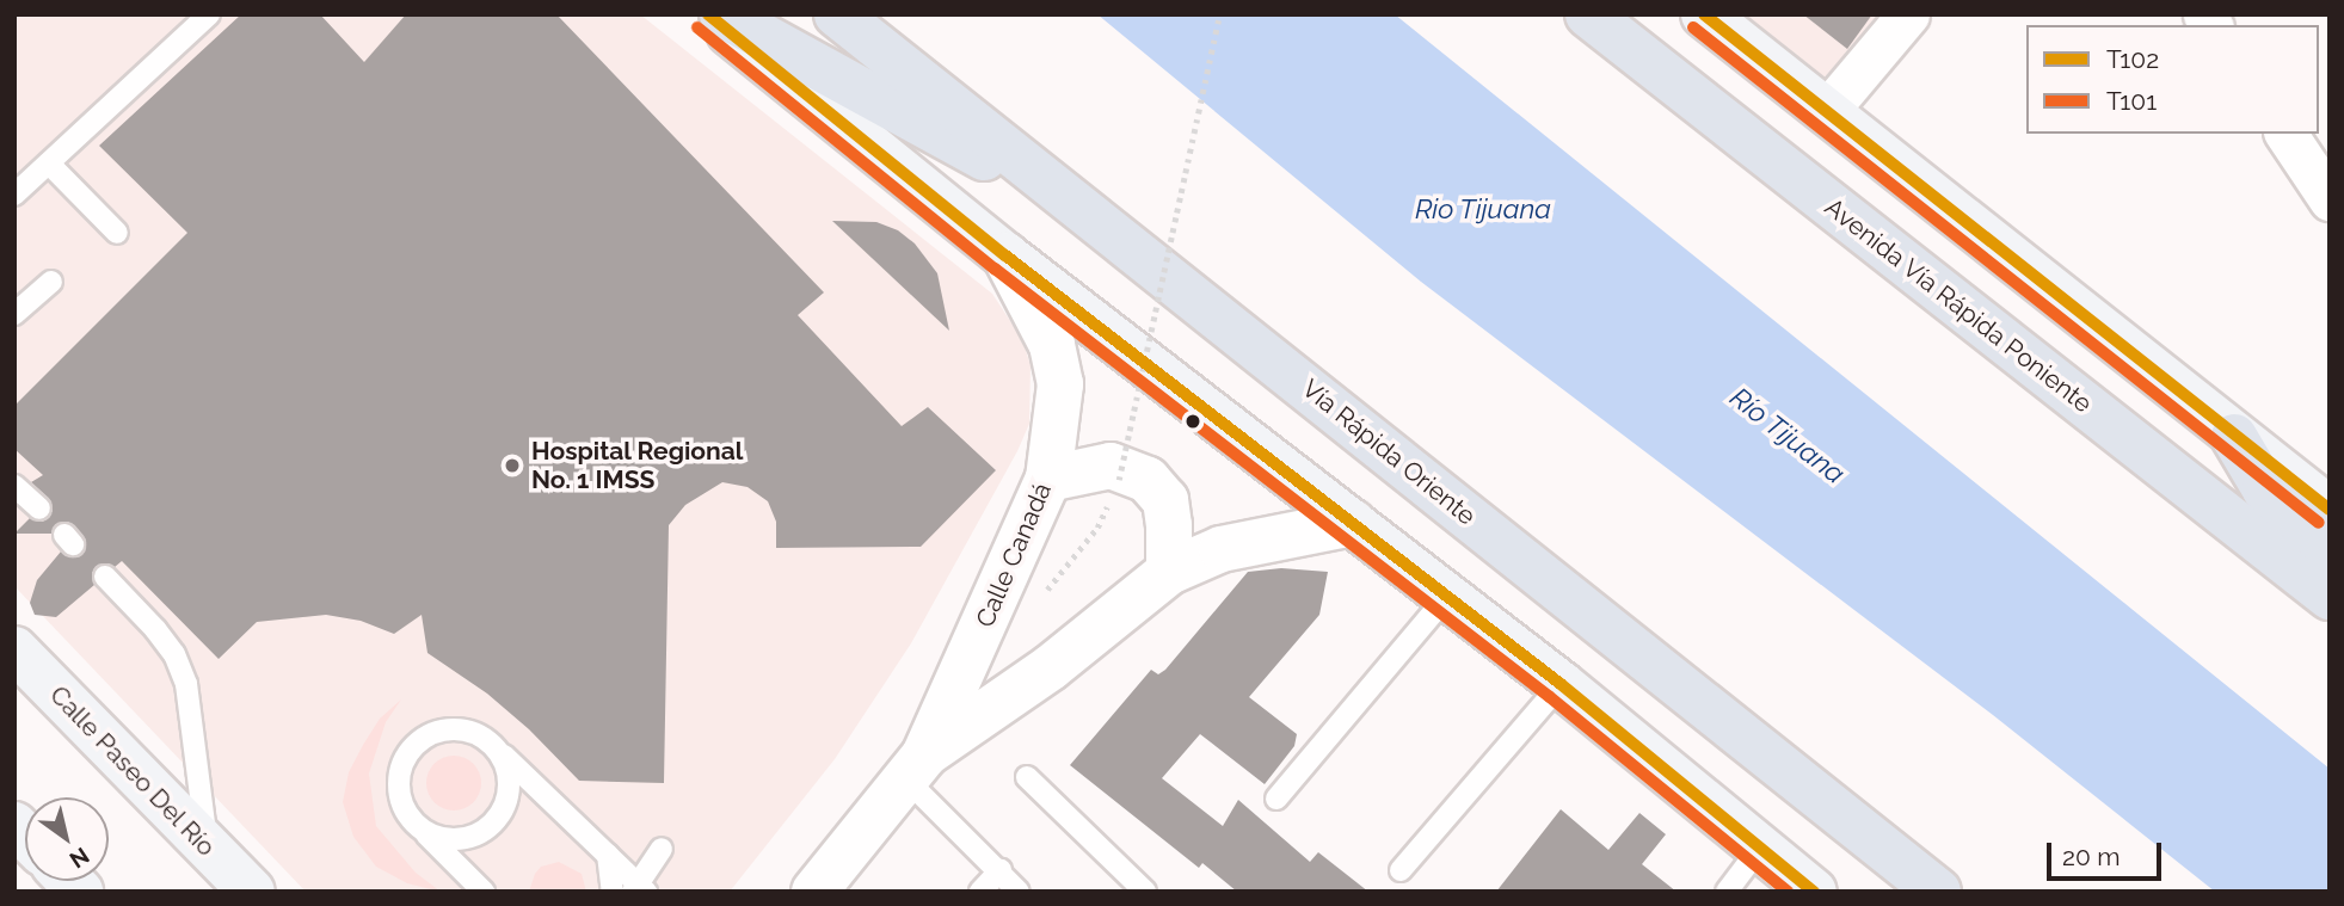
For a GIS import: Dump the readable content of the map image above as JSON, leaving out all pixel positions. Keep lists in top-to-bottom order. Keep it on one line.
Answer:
{"streets":{"highway":["Avenida Vía Rápida Poniente","Vía Rápida Oriente"],"main road":["Calle Paseo Del Río"],"street":["Calle Canadá"]},"water":["Rio Tijuana","Río Tijuana"],"places":["Hospital Regional No. 1 IMSS"],"lines":["transit line T102","transit line T101"],"legend":["T102","T101"],"scale_bar":"20 m","north":"bottom right"}
